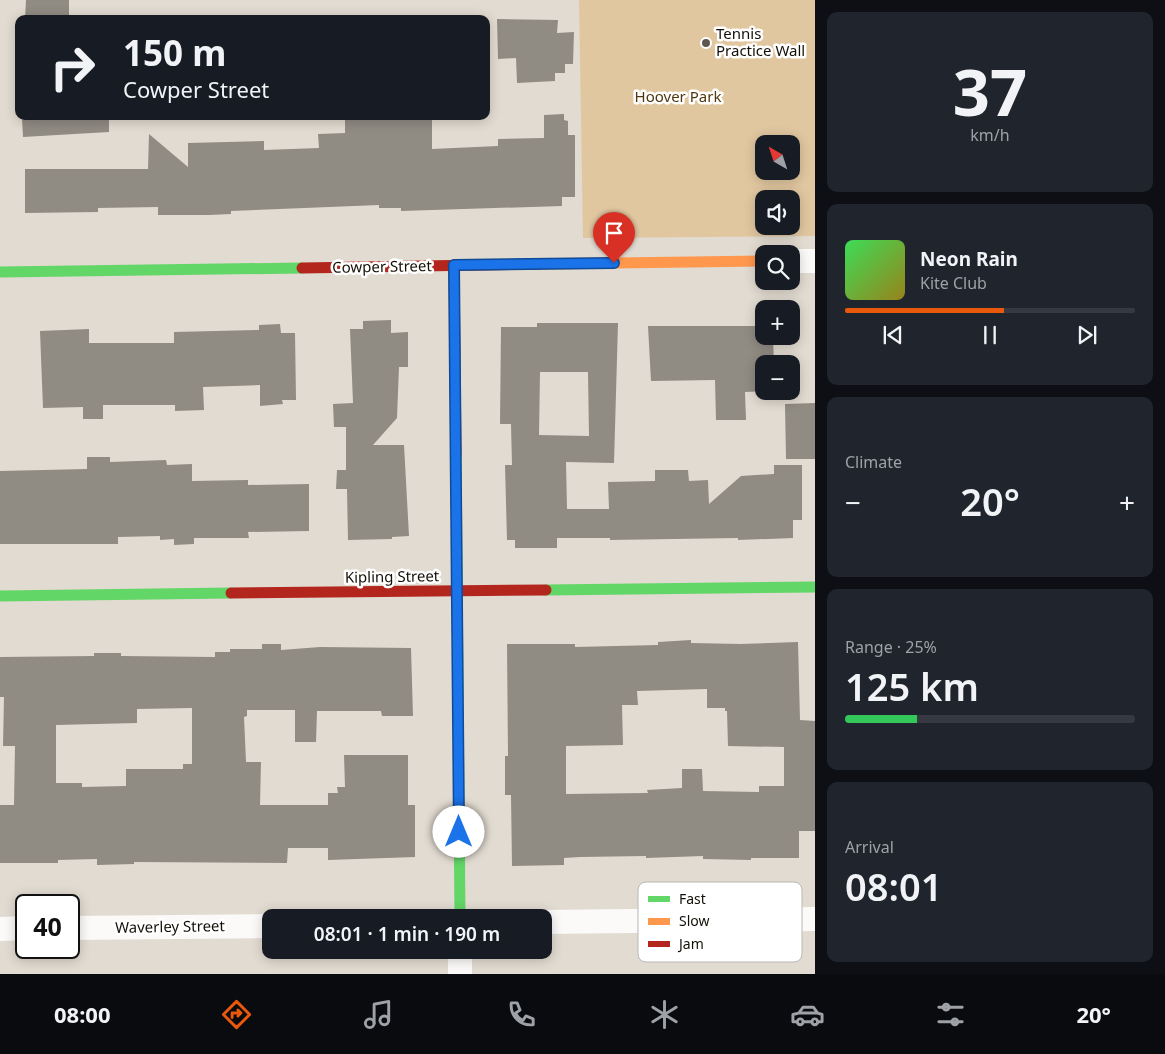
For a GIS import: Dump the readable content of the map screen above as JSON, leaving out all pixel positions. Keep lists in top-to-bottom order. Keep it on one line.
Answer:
{"streets":{"street":["Cowper Street","Kipling Street","Waverley Street"]},"parks":["Hoover Park"],"places":["Tennis Practice Wall"],"legend":["Fast","Slow","Jam"],"north":"top left","page":{"tile":[["37","km/h"],"Climate",["Range · 25%","125 km"],["Arrival","08:01"]],"turn":["150 m","Cowper Street"],"map_buttons":["+","−"],"song":["Neon Rain","Kite Club"],"heat":["−","20°","+"],"limit":"40","trip":"08:01 · 1 min · 190 m","tabs":["08:00","20°"]}}
